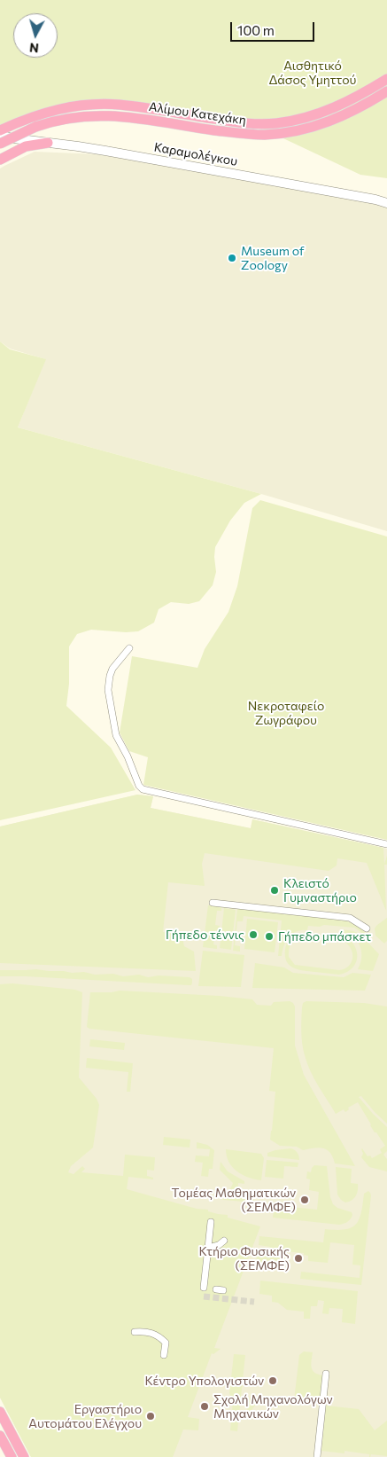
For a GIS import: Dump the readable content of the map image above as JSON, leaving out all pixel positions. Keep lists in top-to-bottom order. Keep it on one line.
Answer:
{"streets":{"main road":["Αλίμου Κατεχάκη","Καραμολέγκου"]},"parks":["Αισθητικό Δάσος Υμηττού","Νεκροταφείο Ζωγράφου"],"places":["Museum of Zoology","Κλειστό Γυμναστήριο","Γήπεδο τέννις","Γήπεδο μπάσκετ","Τομέας Μαθηματικών (ΣΕΜΦΕ)","Κτήριο Φυσικής (ΣΕΜΦΕ)","Κέντρο Υπολογιστών","Σχολή Μηχανολόγων Μηχανικών","Εργαστήριο Αυτομάτου Ελέγχου"],"scale_bar":"100 m","north":"bottom"}
